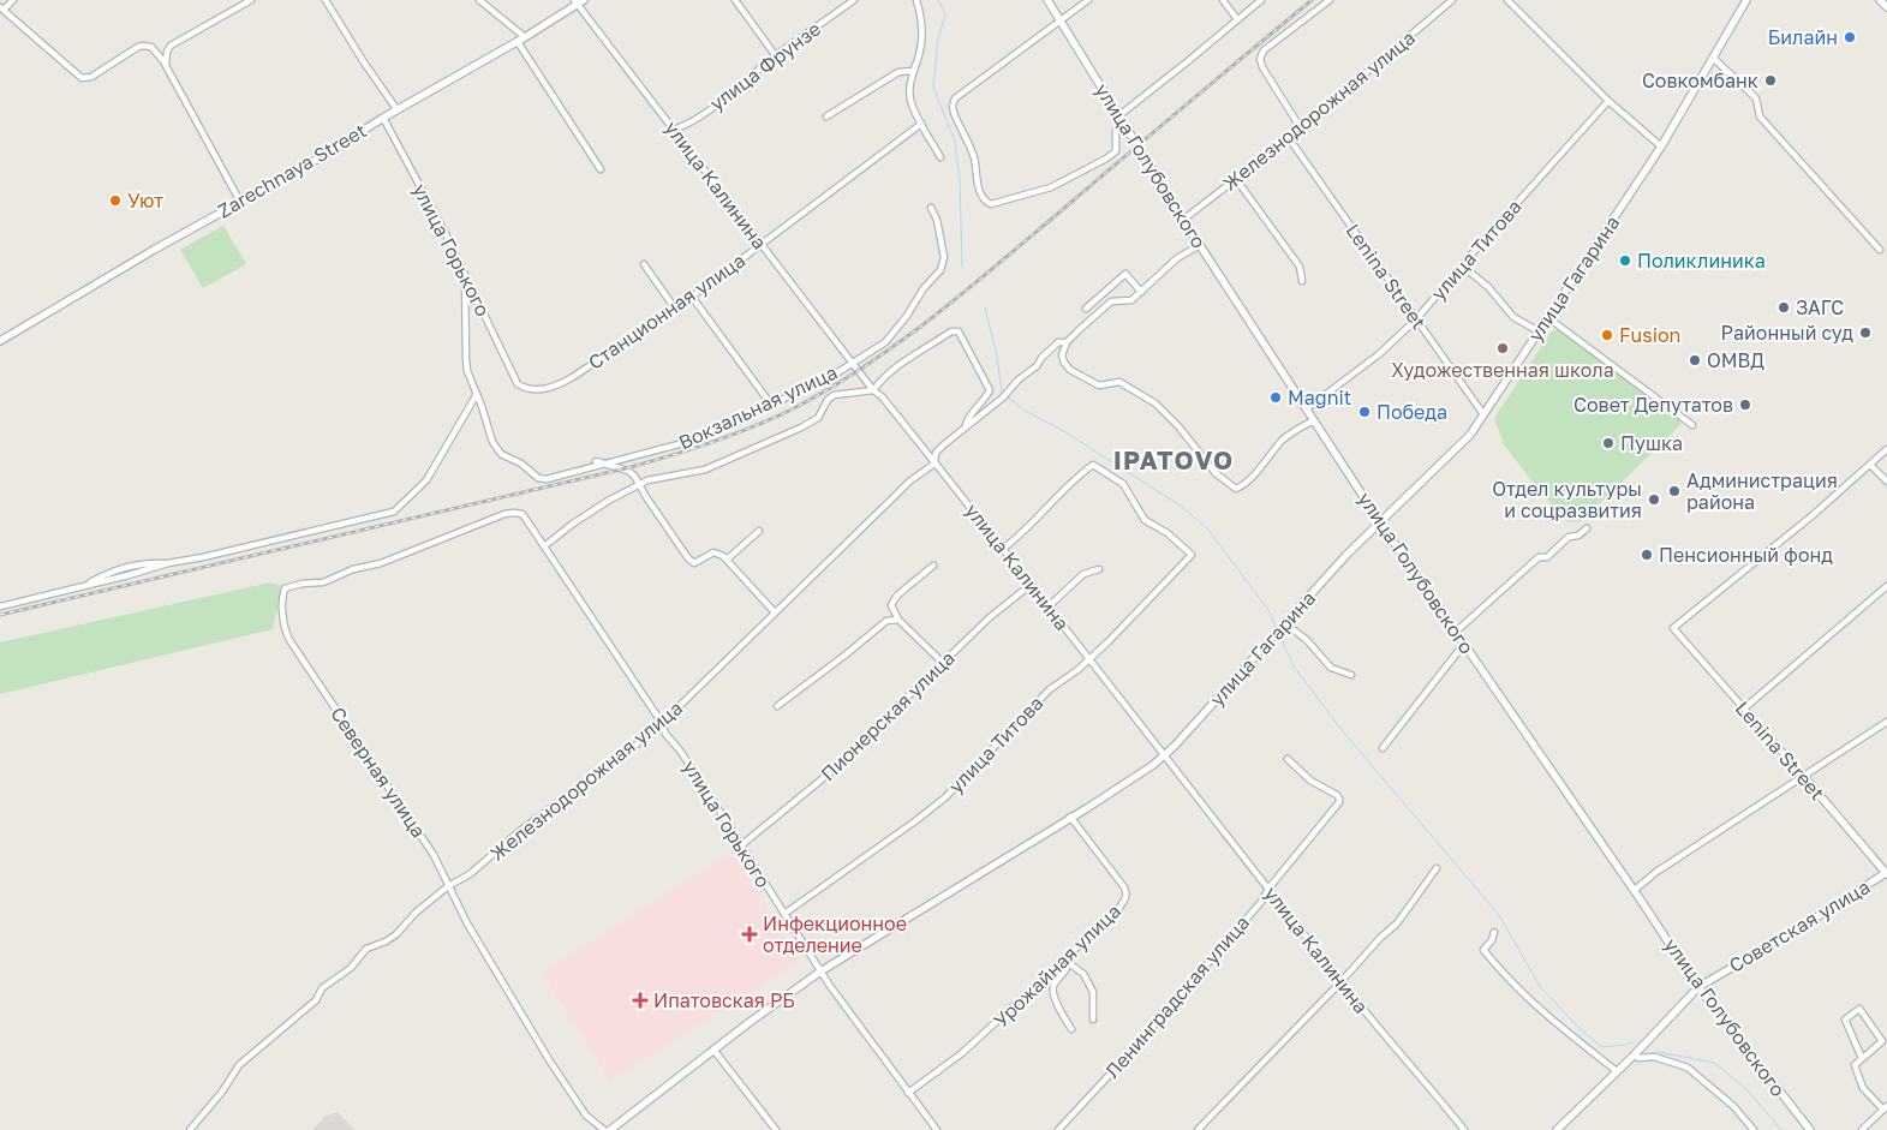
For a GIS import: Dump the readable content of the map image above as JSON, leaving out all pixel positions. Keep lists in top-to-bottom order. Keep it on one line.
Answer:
{"streets":{"street":["улица Фрунзе","Железнодорожная улица","улица Голубовского","Zarechnaya Street","улица Калинина","улица Горького","улица Титова","Lenina Street","улица Гагарина","Станционная улица","Вокзальная улица","Пионерская улица","Северная улица","Советская улица","Урожайная улица","Ленинградская улица"]},"crossings":[["улица Фрунзе","улица Калинина"],["Железнодорожная улица","улица Голубовского"],["Железнодорожная улица","улица Калинина"],["Железнодорожная улица","улица Горького"],["Железнодорожная улица","Lenina Street"],["Железнодорожная улица","Северная улица"],["улица Голубовского","улица Титова"],["улица Голубовского","улица Гагарина"],["улица Голубовского","Советская улица"],["Zarechnaya Street","улица Калинина"],["Zarechnaya Street","улица Горького"],["улица Калинина","улица Титова"],["улица Калинина","улица Гагарина"],["улица Калинина","Станционная улица"],["улица Калинина","Вокзальная улица"],["улица Калинина","Пионерская улица"],["улица Калинина","Ленинградская улица"],["улица Горького","улица Титова"],["улица Горького","улица Гагарина"],["улица Горького","Станционная улица"],["улица Горького","Вокзальная улица"],["улица Горького","Пионерская улица"],["улица Горького","Северная улица"],["улица Горького","Урожайная улица"],["улица Титова","Lenina Street"],["Lenina Street","улица Гагарина"],["Lenina Street","Советская улица"],["улица Гагарина","Урожайная улица"]],"districts":["IPATOVO"],"places":{"other":["Билайн","Совкомбанк","Уют","Поликлиника","ЗАГС","Районный суд","Fusion","Художественная школа","ОМВД","Magnit","Совет Депутатов","Победа","Пушка","Администрация района","Отдел культуры и соцразвития","Пенсионный фонд"],"health":["Инфекционное отделение","Ипатовская РБ"]}}
